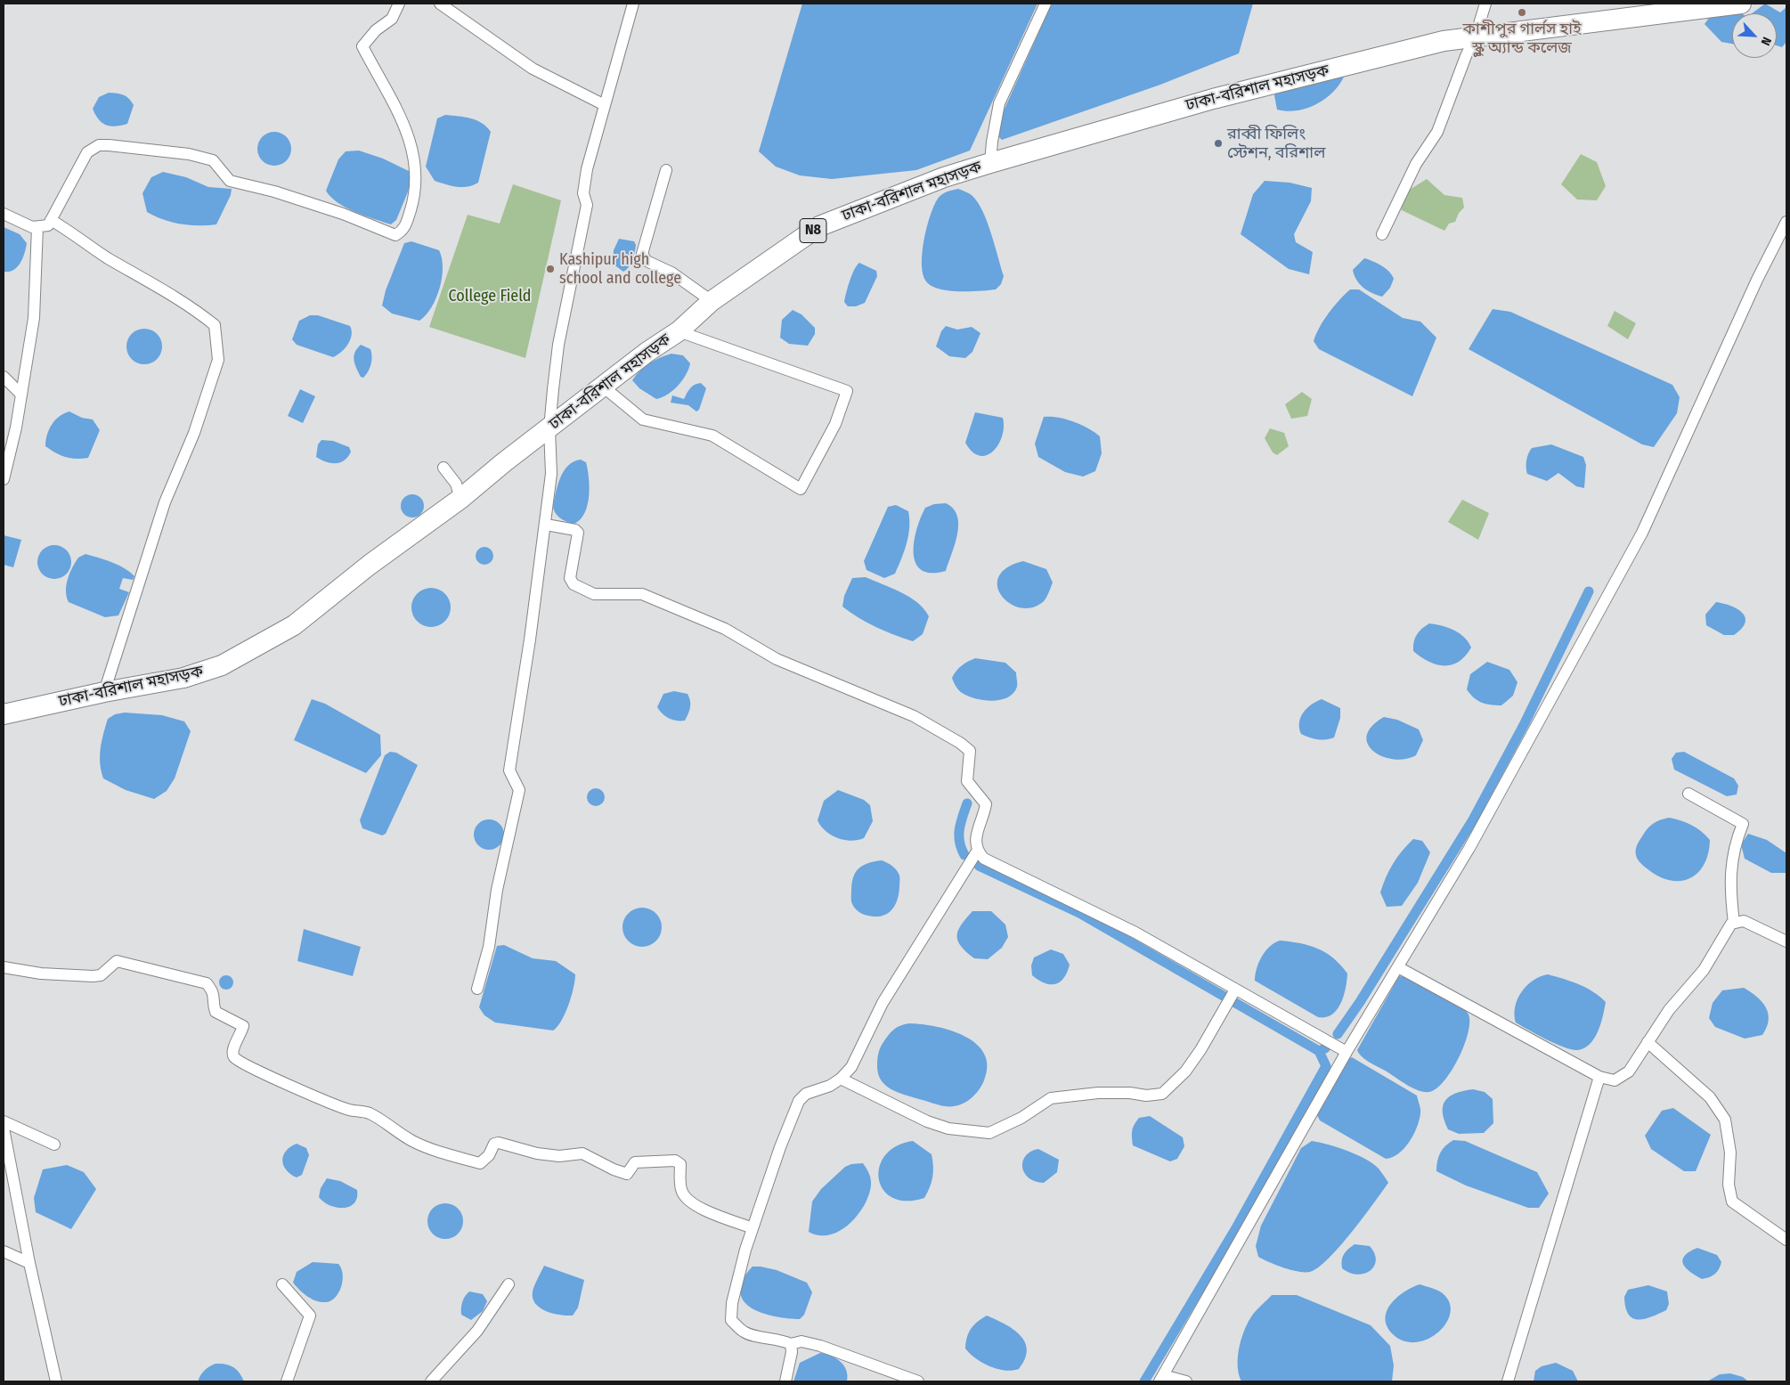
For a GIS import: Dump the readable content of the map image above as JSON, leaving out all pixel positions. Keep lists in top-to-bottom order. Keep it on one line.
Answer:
{"streets":{"highway":["ঢাকা-বরিশাল মহাসড়ক","N8"]},"parks":["College Field"],"places":["কাশীপুর গার্লস হাই স্কুল অ্যান্ড কলেজ","রাব্বী ফিলিং স্টেশন, বরিশাল","Kashipur high school and college"],"north":"bottom right"}
